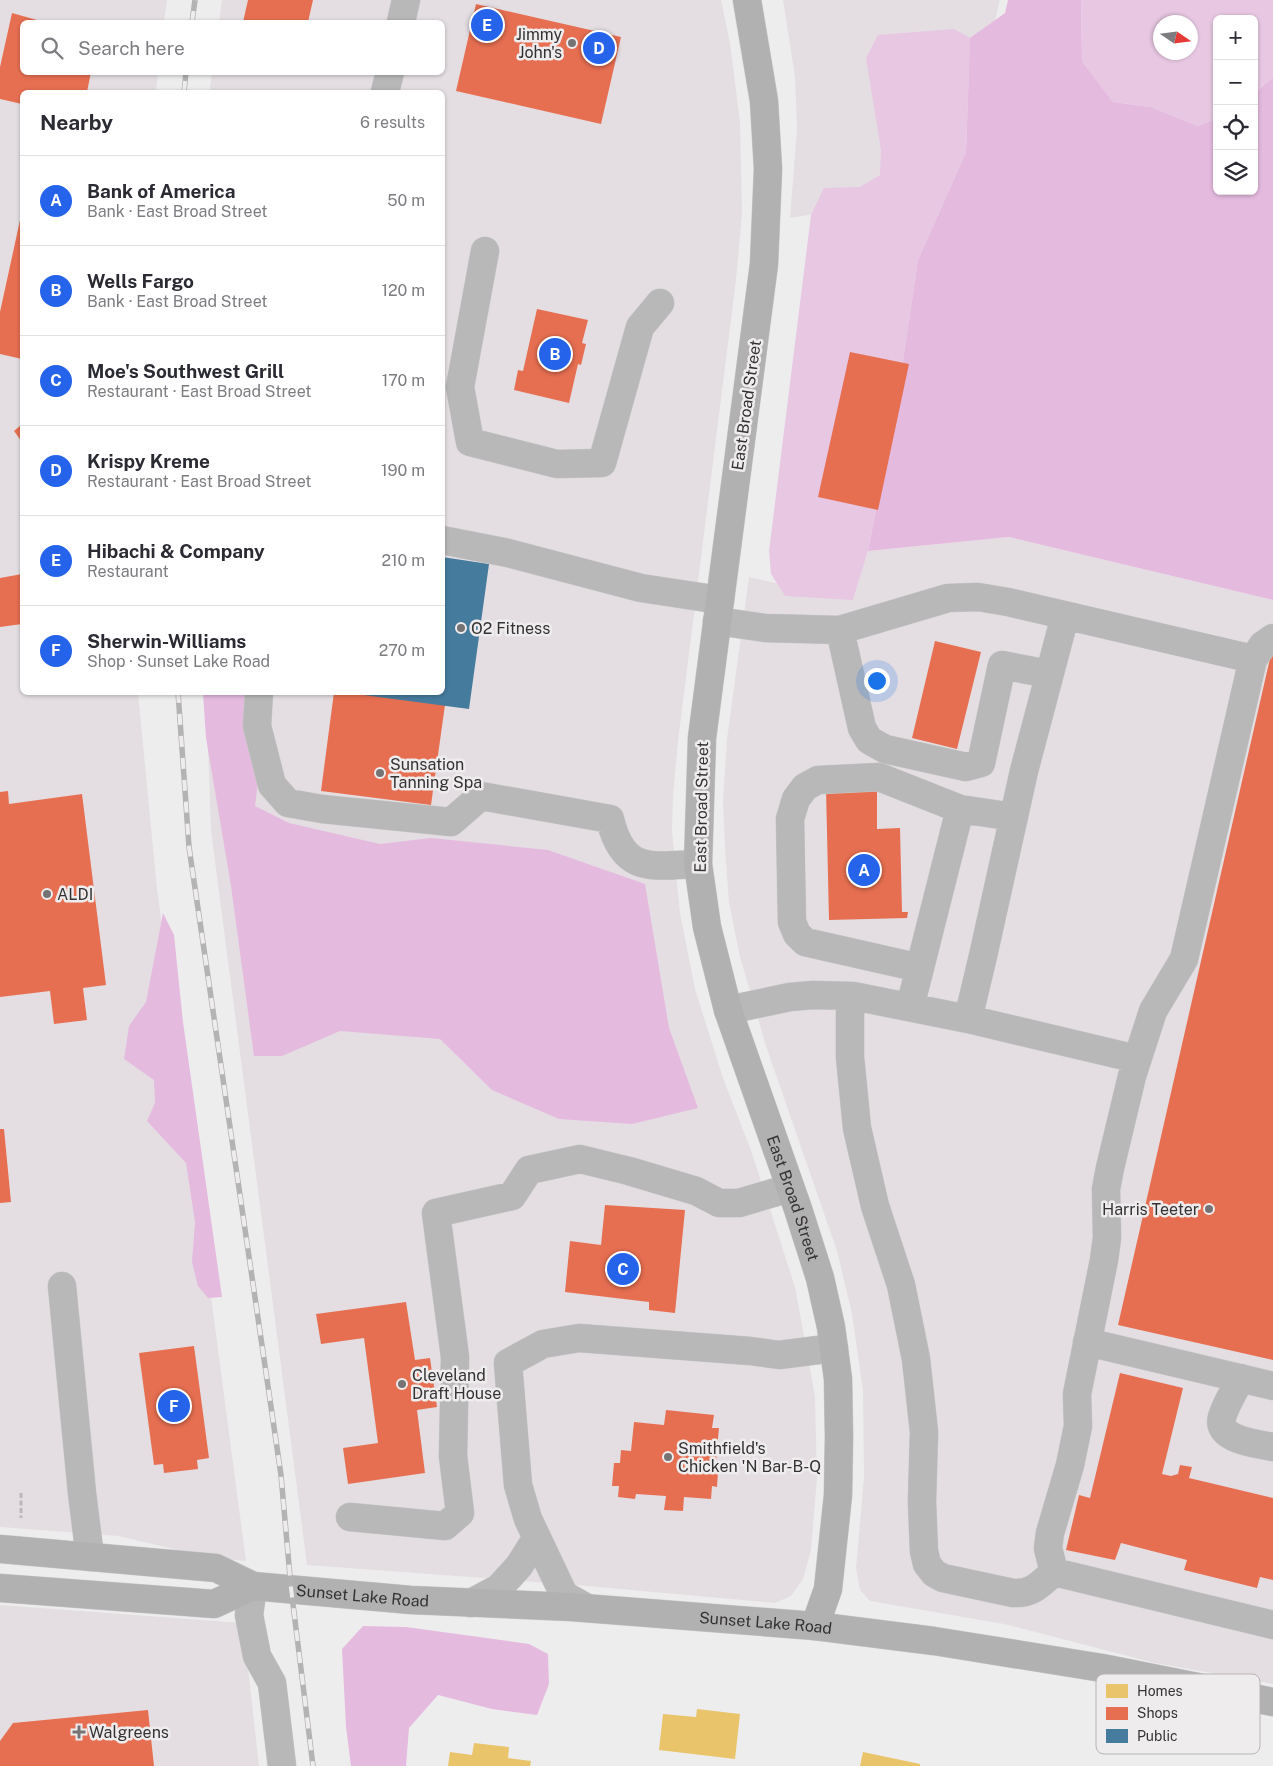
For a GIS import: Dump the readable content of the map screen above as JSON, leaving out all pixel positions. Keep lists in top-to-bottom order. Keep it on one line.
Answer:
{"streets":{"main road":["East Broad Street","Sunset Lake Road"]},"crossings":[["East Broad Street","Sunset Lake Road"]],"places":{"other":["Jimmy John's","O2 Fitness","Sunsation Tanning Spa","ALDI","Harris Teeter","Cleveland Draft House","Smithfield's Chicken 'N Bar-B-Q"],"health":["Walgreens"]},"legend":["Homes","Shops","Public"],"north":"right","page":{"pins":["E","D","B","A","C","F"],"map_buttons":["+","−"],"search":"Search here","heading":["Nearby","6 results"],"list":[{"mark":"A","name":"Bank of America","note":"Bank · East Broad Street","value":"50 m"},{"mark":"B","name":"Wells Fargo","note":"Bank · East Broad Street","value":"120 m"},{"mark":"C","name":"Moe's Southwest Grill","note":"Restaurant · East Broad Street","value":"170 m"},{"mark":"D","name":"Krispy Kreme","note":"Restaurant · East Broad Street","value":"190 m"},{"mark":"E","name":"Hibachi & Company","note":"Restaurant","value":"210 m"},{"mark":"F","name":"Sherwin-Williams","note":"Shop · Sunset Lake Road","value":"270 m"}]}}
